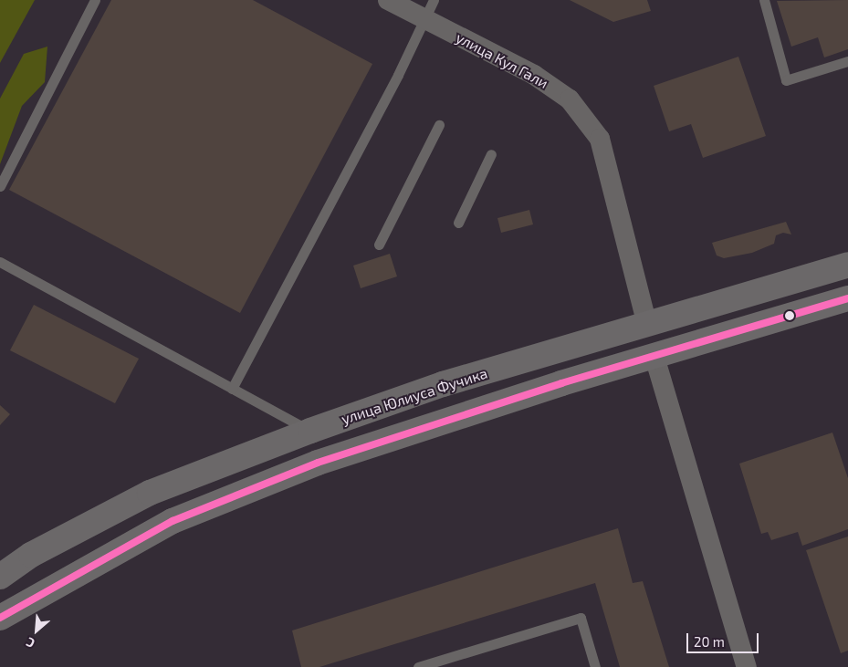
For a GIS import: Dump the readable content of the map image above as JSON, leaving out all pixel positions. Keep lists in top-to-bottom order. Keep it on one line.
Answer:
{"streets":{"main road":["улица Кул Гали","улица Юлиуса Фучика"]},"crossings":[["улица Кул Гали","улица Юлиуса Фучика"]],"scale_bar":"20 m","north":"bottom left"}
